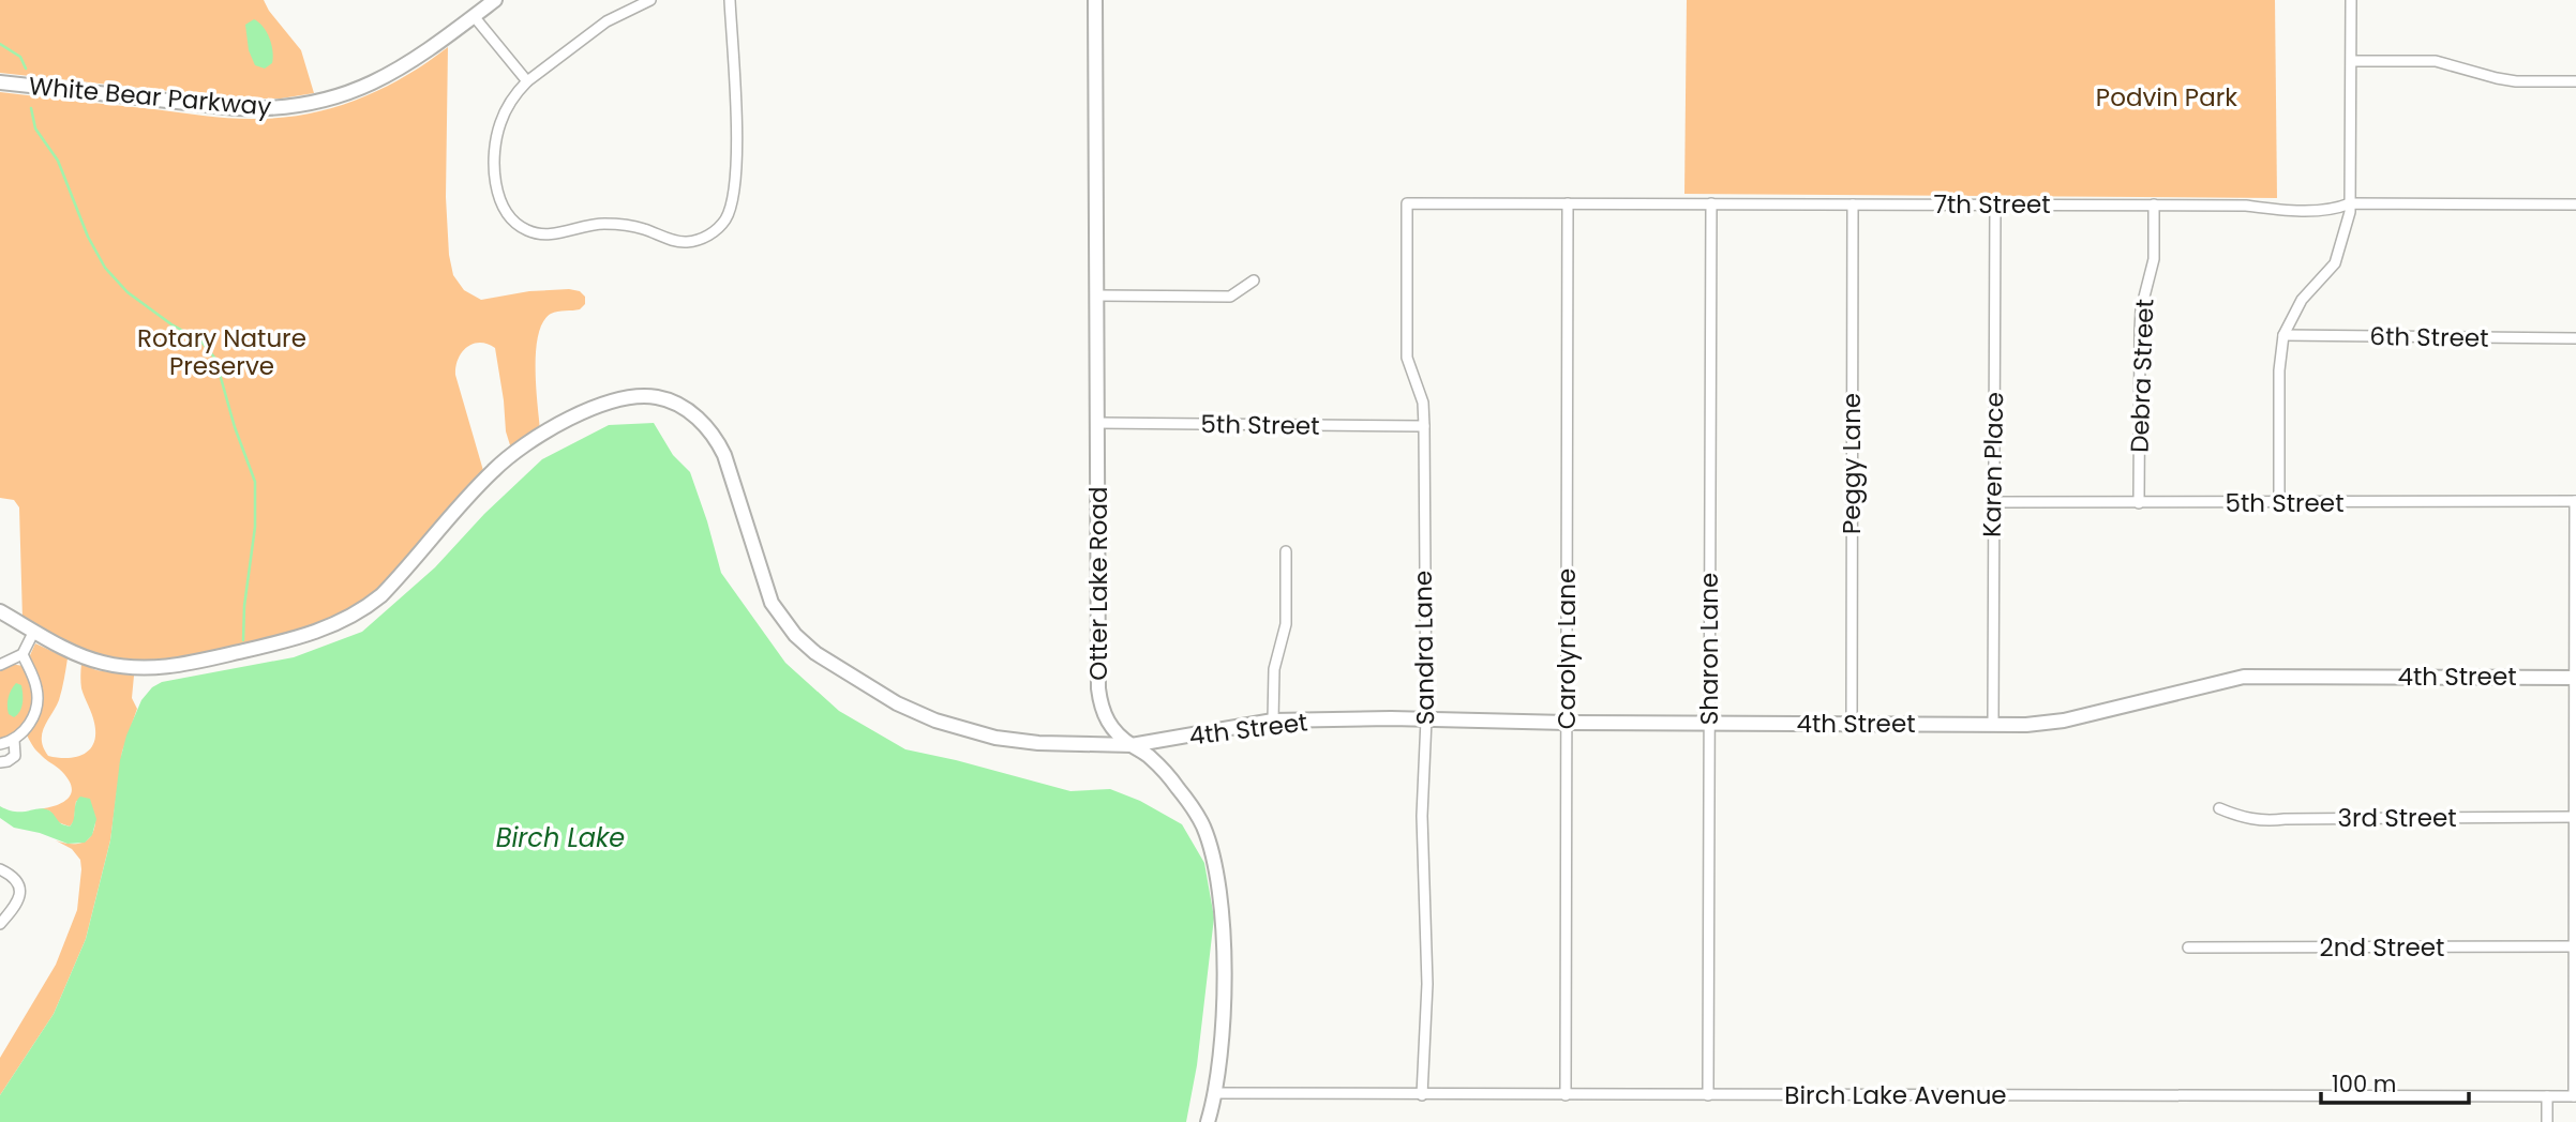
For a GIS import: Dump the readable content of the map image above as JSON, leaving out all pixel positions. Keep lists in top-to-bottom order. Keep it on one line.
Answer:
{"streets":{"street":["White Bear Parkway","7th Street","6th Street","Debra Street","5th Street","Peggy Lane","Karen Place","Otter Lake Road","Sandra Lane","Carolyn Lane","Sharon Lane","4th Street","3rd Street","2nd Street","Birch Lake Avenue"]},"crossings":[["7th Street","Debra Street"],["7th Street","Peggy Lane"],["7th Street","Karen Place"],["7th Street","Sandra Lane"],["7th Street","Carolyn Lane"],["7th Street","Sharon Lane"],["Debra Street","5th Street"],["5th Street","Karen Place"],["5th Street","Otter Lake Road"],["5th Street","Sandra Lane"],["Peggy Lane","4th Street"],["Karen Place","4th Street"],["Otter Lake Road","4th Street"],["Otter Lake Road","Birch Lake Avenue"],["Sandra Lane","4th Street"],["Sandra Lane","Birch Lake Avenue"],["Carolyn Lane","4th Street"],["Carolyn Lane","Birch Lake Avenue"],["Sharon Lane","4th Street"],["Sharon Lane","Birch Lake Avenue"]],"water":["Birch Lake"],"parks":["Podvin Park","Rotary Nature Preserve"],"scale_bar":"100 m"}
